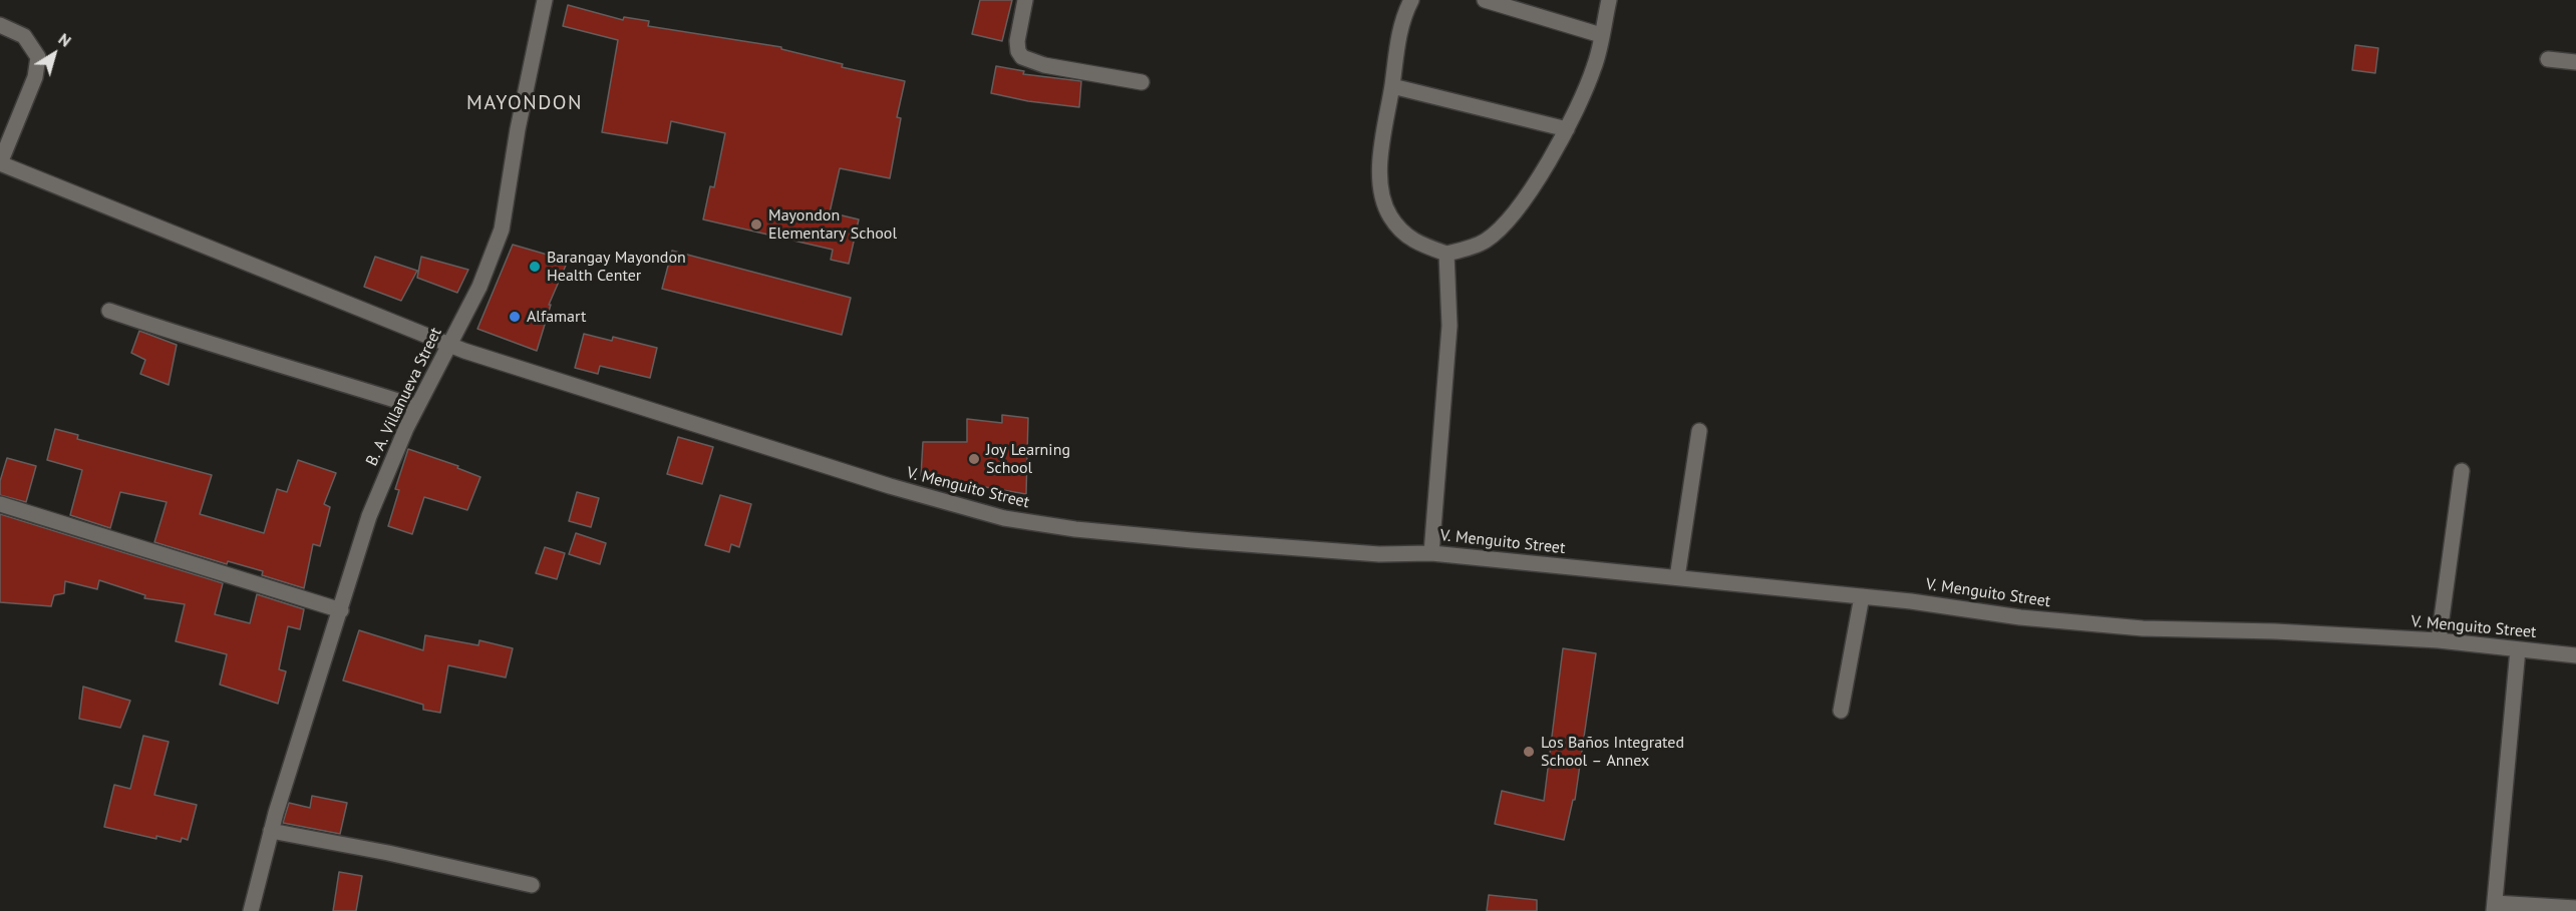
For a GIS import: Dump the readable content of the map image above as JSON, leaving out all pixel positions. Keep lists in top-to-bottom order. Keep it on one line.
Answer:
{"streets":{"street":["B. A. Villanueva Street","V. Menguito Street"]},"crossings":[["B. A. Villanueva Street","V. Menguito Street"]],"districts":["MAYONDON"],"places":["Mayondon Elementary School","Barangay Mayondon Health Center","Alfamart","Joy Learning School","Los Baños Integrated School – Annex"],"north":"top right"}
